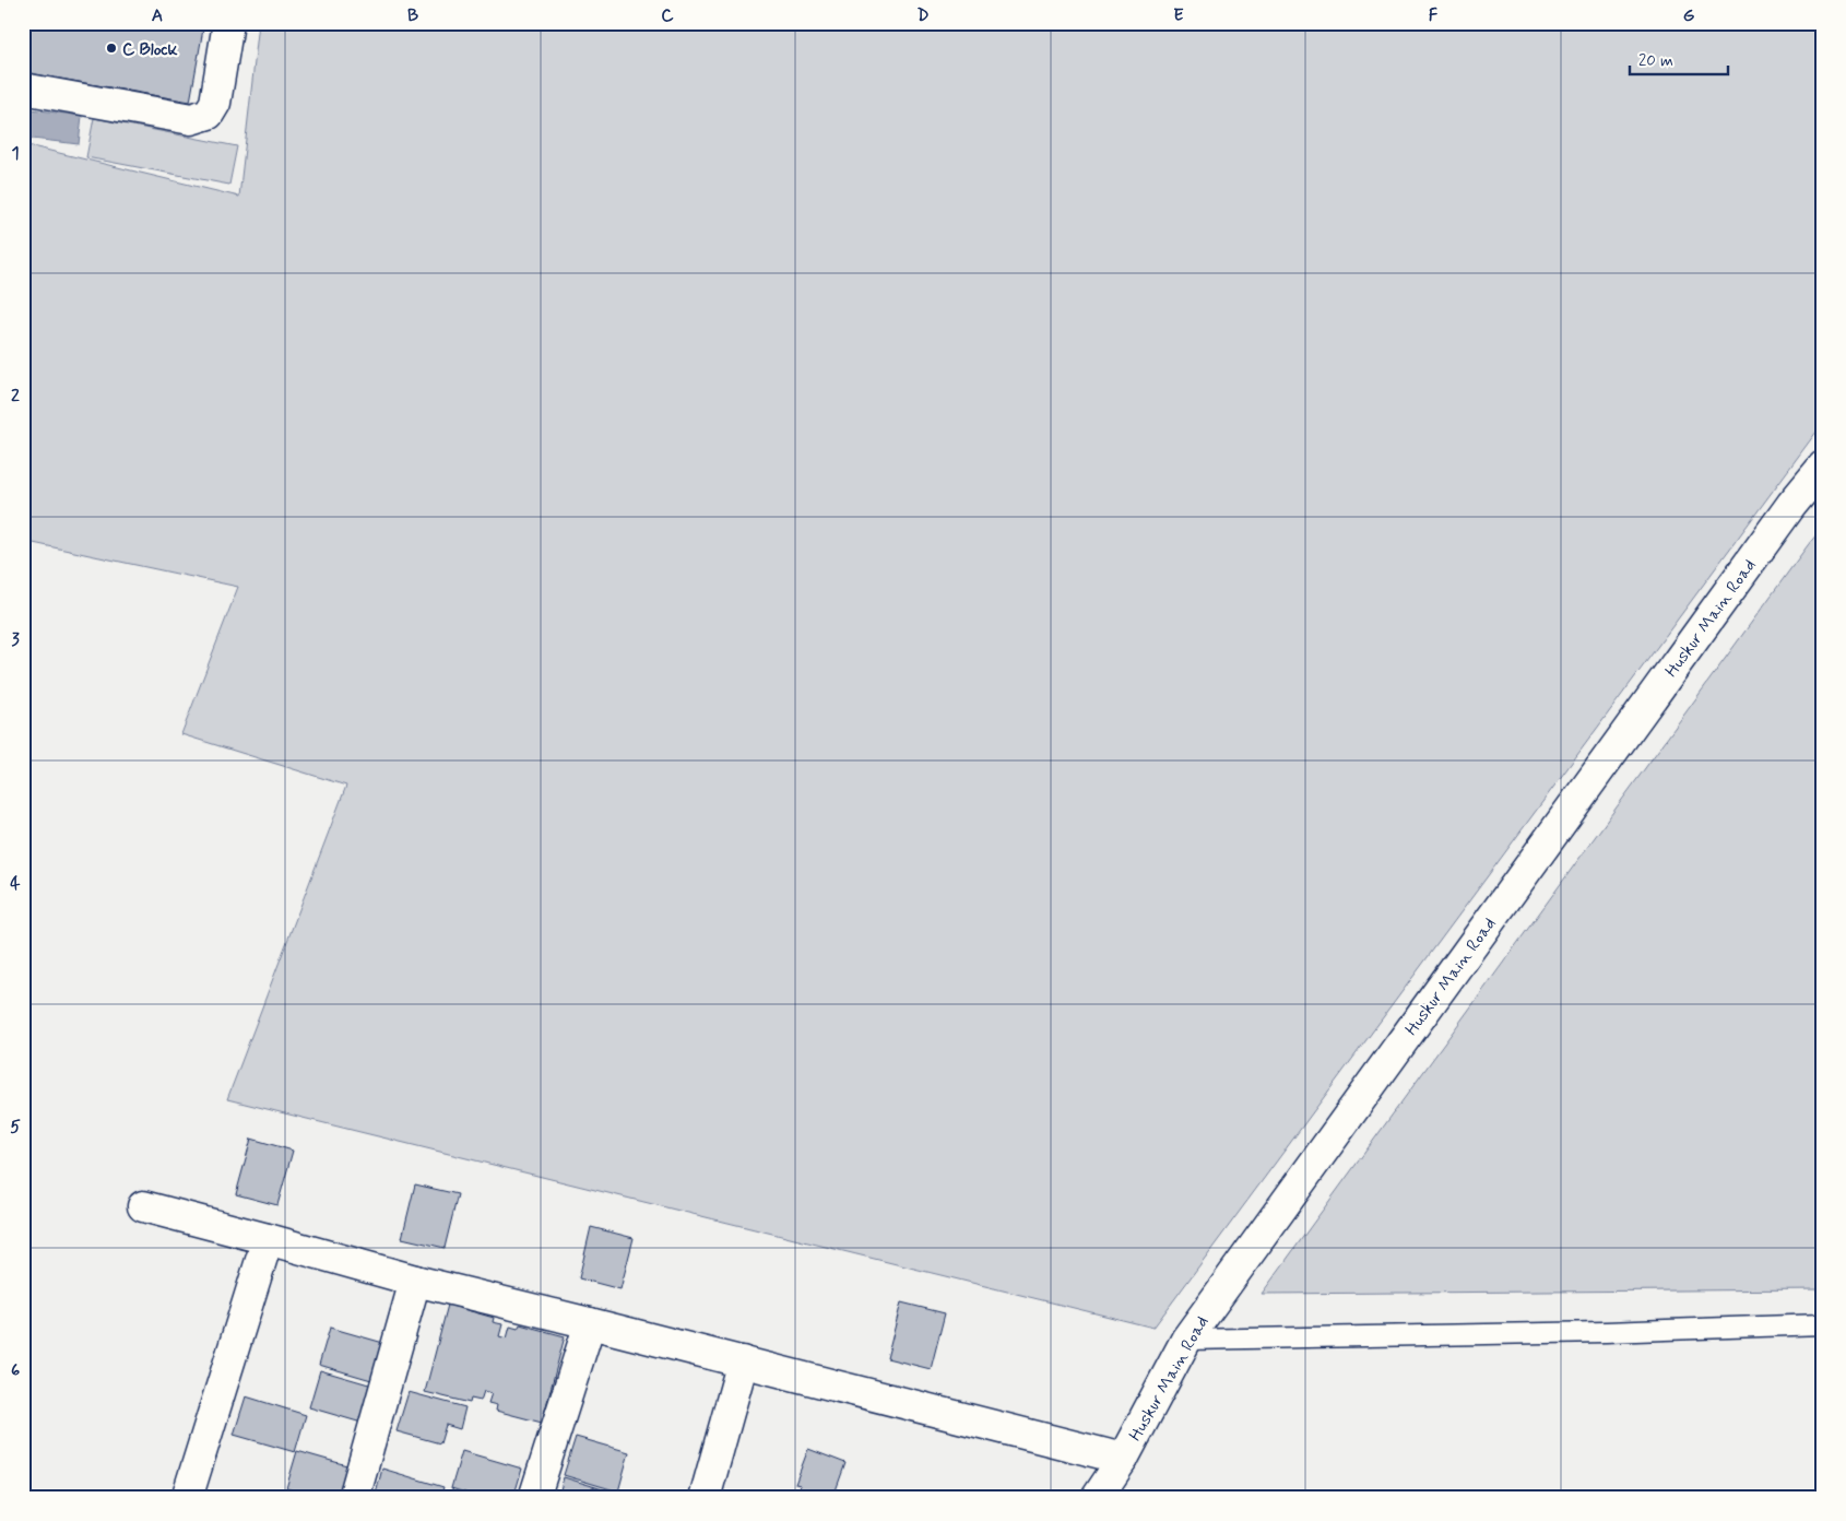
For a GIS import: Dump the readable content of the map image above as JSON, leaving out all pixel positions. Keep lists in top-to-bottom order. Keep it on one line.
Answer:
{"streets":{"street":["Huskur Main Road"]},"places":["C Block"],"scale_bar":"20 m","grid":{"columns":["A","B","C","D","E","F","G"],"rows":["1","2","3","4","5","6"]}}
